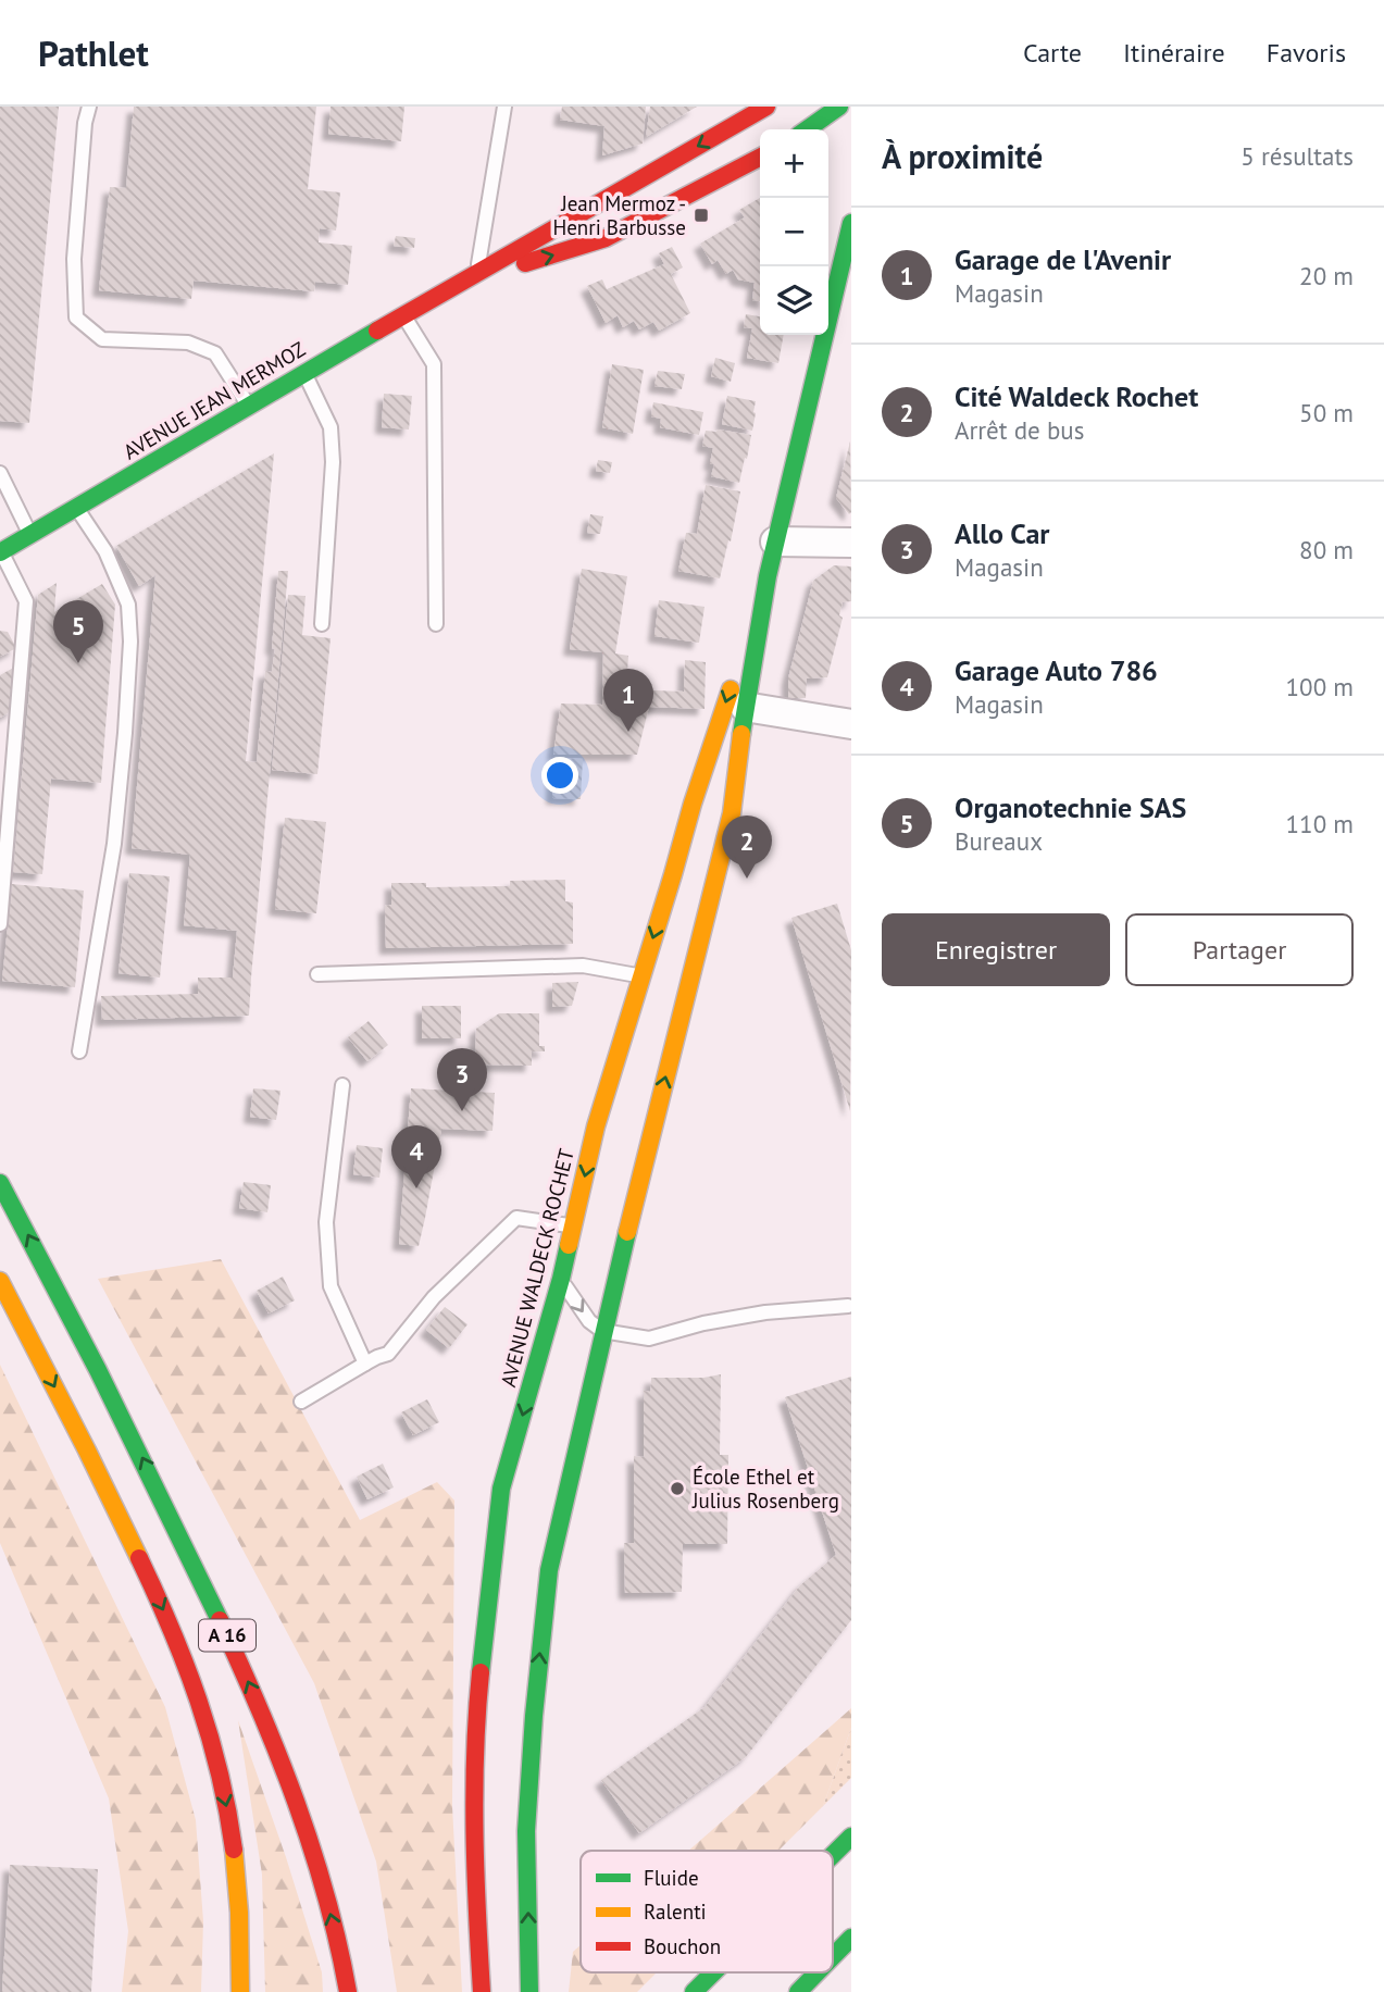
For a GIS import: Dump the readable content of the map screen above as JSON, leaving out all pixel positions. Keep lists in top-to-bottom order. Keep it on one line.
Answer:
{"streets":{"main road":["AVENUE JEAN MERMOZ","AVENUE WALDECK ROCHET","A 16"]},"places":{"transit":["Jean Mermoz - Henri Barbusse"],"other":["École Ethel et Julius Rosenberg"]},"legend":["Fluide","Ralenti","Bouchon"],"page":{"header":"Pathlet","nav":["Carte","Itinéraire","Favoris"],"heading":["À proximité","5 résultats"],"map_buttons":["+","−"],"list":[{"mark":"1","name":"Garage de l'Avenir","note":"Magasin","value":"20 m"},{"mark":"2","name":"Cité Waldeck Rochet","note":"Arrêt de bus","value":"50 m"},{"mark":"3","name":"Allo Car","note":"Magasin","value":"80 m"},{"mark":"4","name":"Garage Auto 786","note":"Magasin","value":"100 m"},{"mark":"5","name":"Organotechnie SAS","note":"Bureaux","value":"110 m"}],"pins":["5","1","2","3","4"],"buttons":["Enregistrer","Partager"]}}
